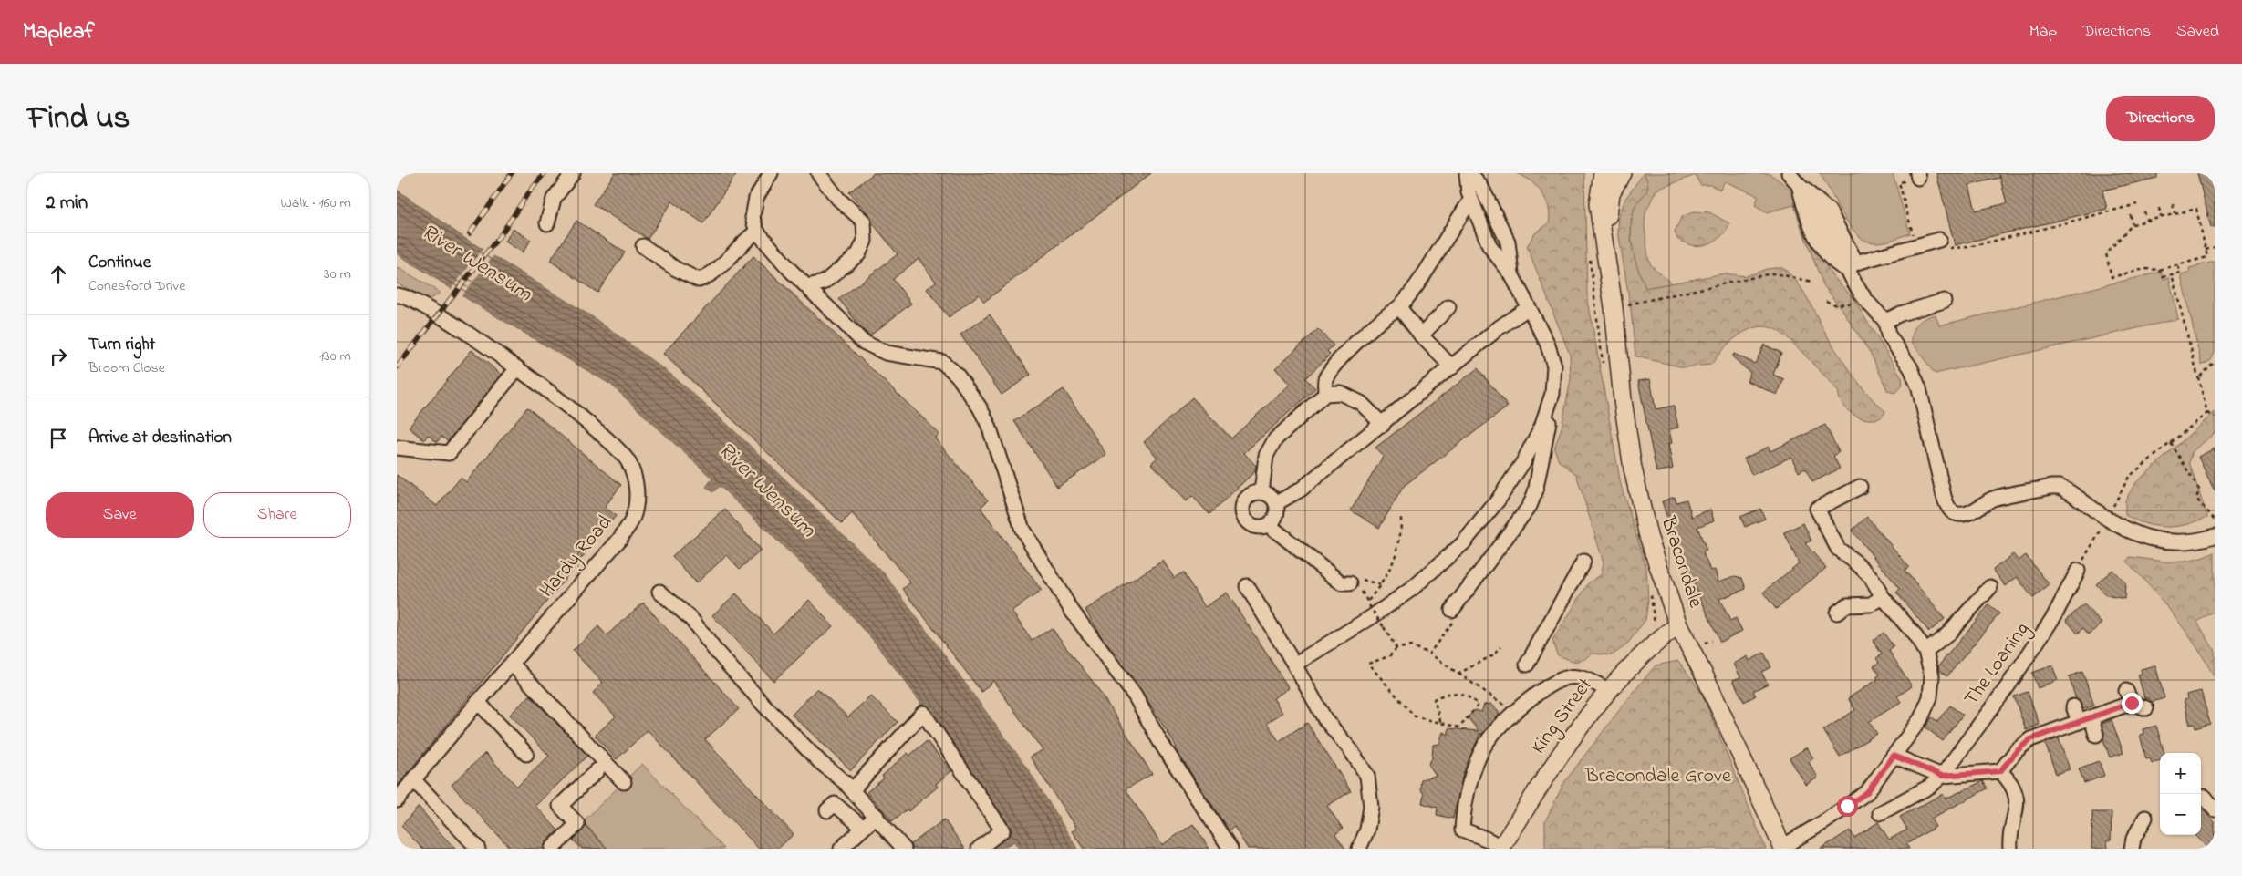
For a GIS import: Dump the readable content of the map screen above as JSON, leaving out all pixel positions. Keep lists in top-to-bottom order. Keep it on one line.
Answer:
{"streets":{"main road":["Bracondale","King Street"],"street":["Hardy Road","The Loaning"]},"crossings":[["Bracondale","King Street"]],"water":["River Wensum"],"parks":["Bracondale Grove"],"page":{"header":"Mapleaf","nav":["Map","Directions","Saved"],"title":"Find us","buttons":["Directions",["Save","Share"]],"heading":["2 min","Walk · 160 m"],"list":[["Continue","Conesford Drive","30 m"],["Turn right","Broom Close","130 m"],"Arrive at destination"],"map_buttons":["+","−"]}}
